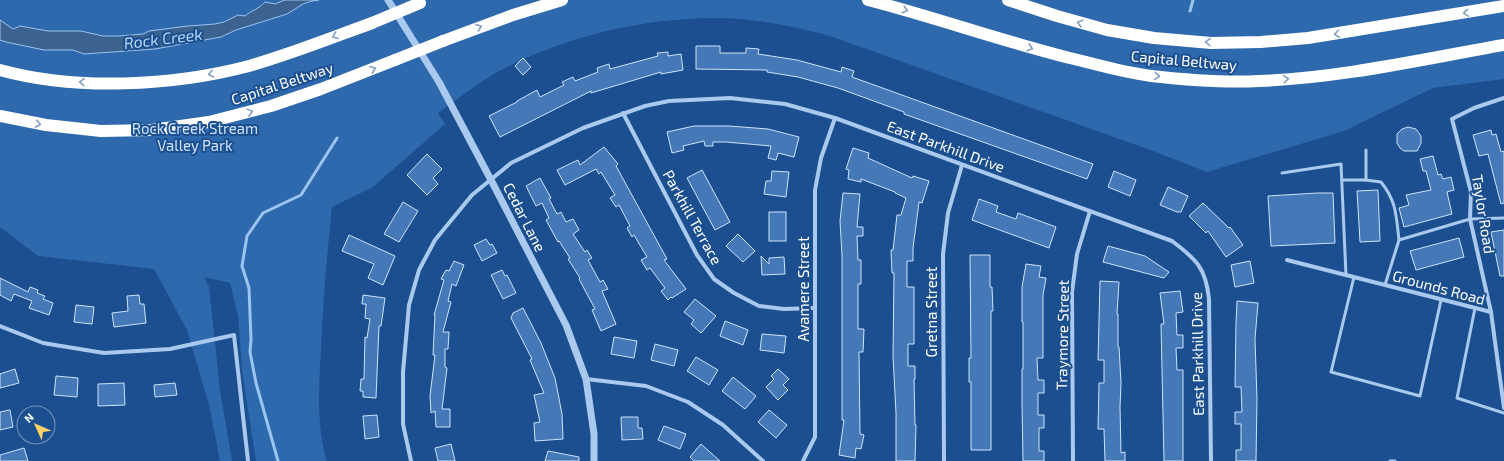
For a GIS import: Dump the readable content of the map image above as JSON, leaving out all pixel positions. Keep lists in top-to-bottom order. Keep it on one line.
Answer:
{"streets":{"highway":["Capital Beltway"],"street":["East Parkhill Drive","Taylor Road","Cedar Lane","Parkhill Terrace","Grounds Road","Avamere Street","Gretna Street","Traymore Street"]},"crossings":[["East Parkhill Drive","Cedar Lane"],["East Parkhill Drive","Parkhill Terrace"],["East Parkhill Drive","Avamere Street"],["East Parkhill Drive","Gretna Street"],["East Parkhill Drive","Traymore Street"],["Taylor Road","Grounds Road"],["Parkhill Terrace","Avamere Street"]],"water":["Rock Creek"],"parks":["Rock Creek Stream Valley Park"],"north":"top left"}
